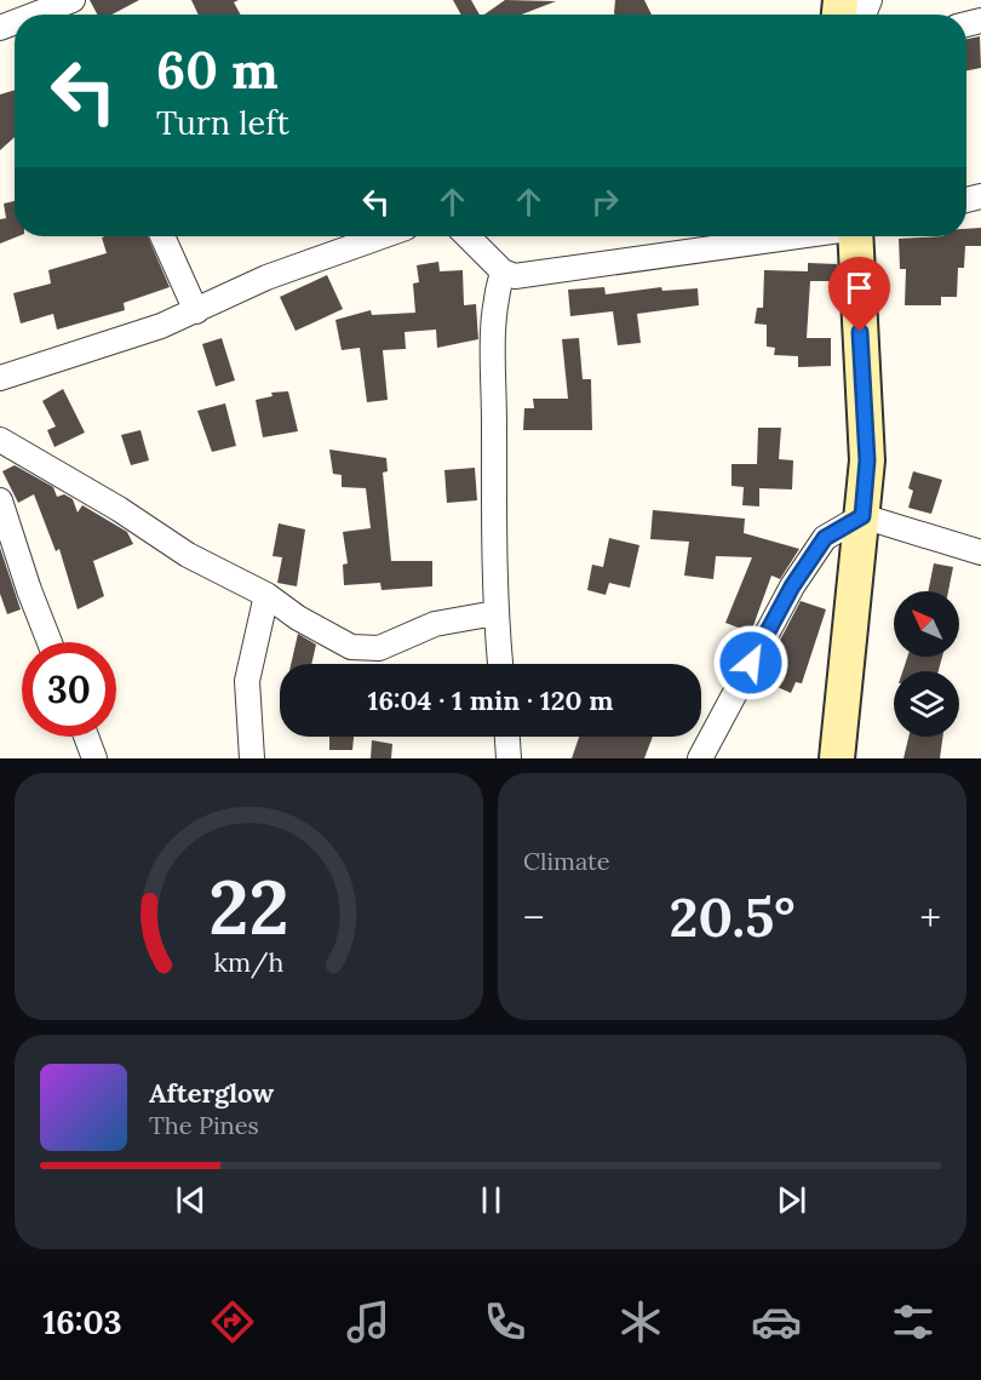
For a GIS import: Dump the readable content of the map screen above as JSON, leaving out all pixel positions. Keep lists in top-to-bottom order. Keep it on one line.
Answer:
{"north":"top left","page":{"turn":["60 m","Turn left"],"limit":"30","trip":"16:04 · 1 min · 120 m","tile":"Climate","heat":["−","20.5°","+"],"song":["Afterglow","The Pines"],"tabs":"16:03","gauge":["22","km/h"]}}
